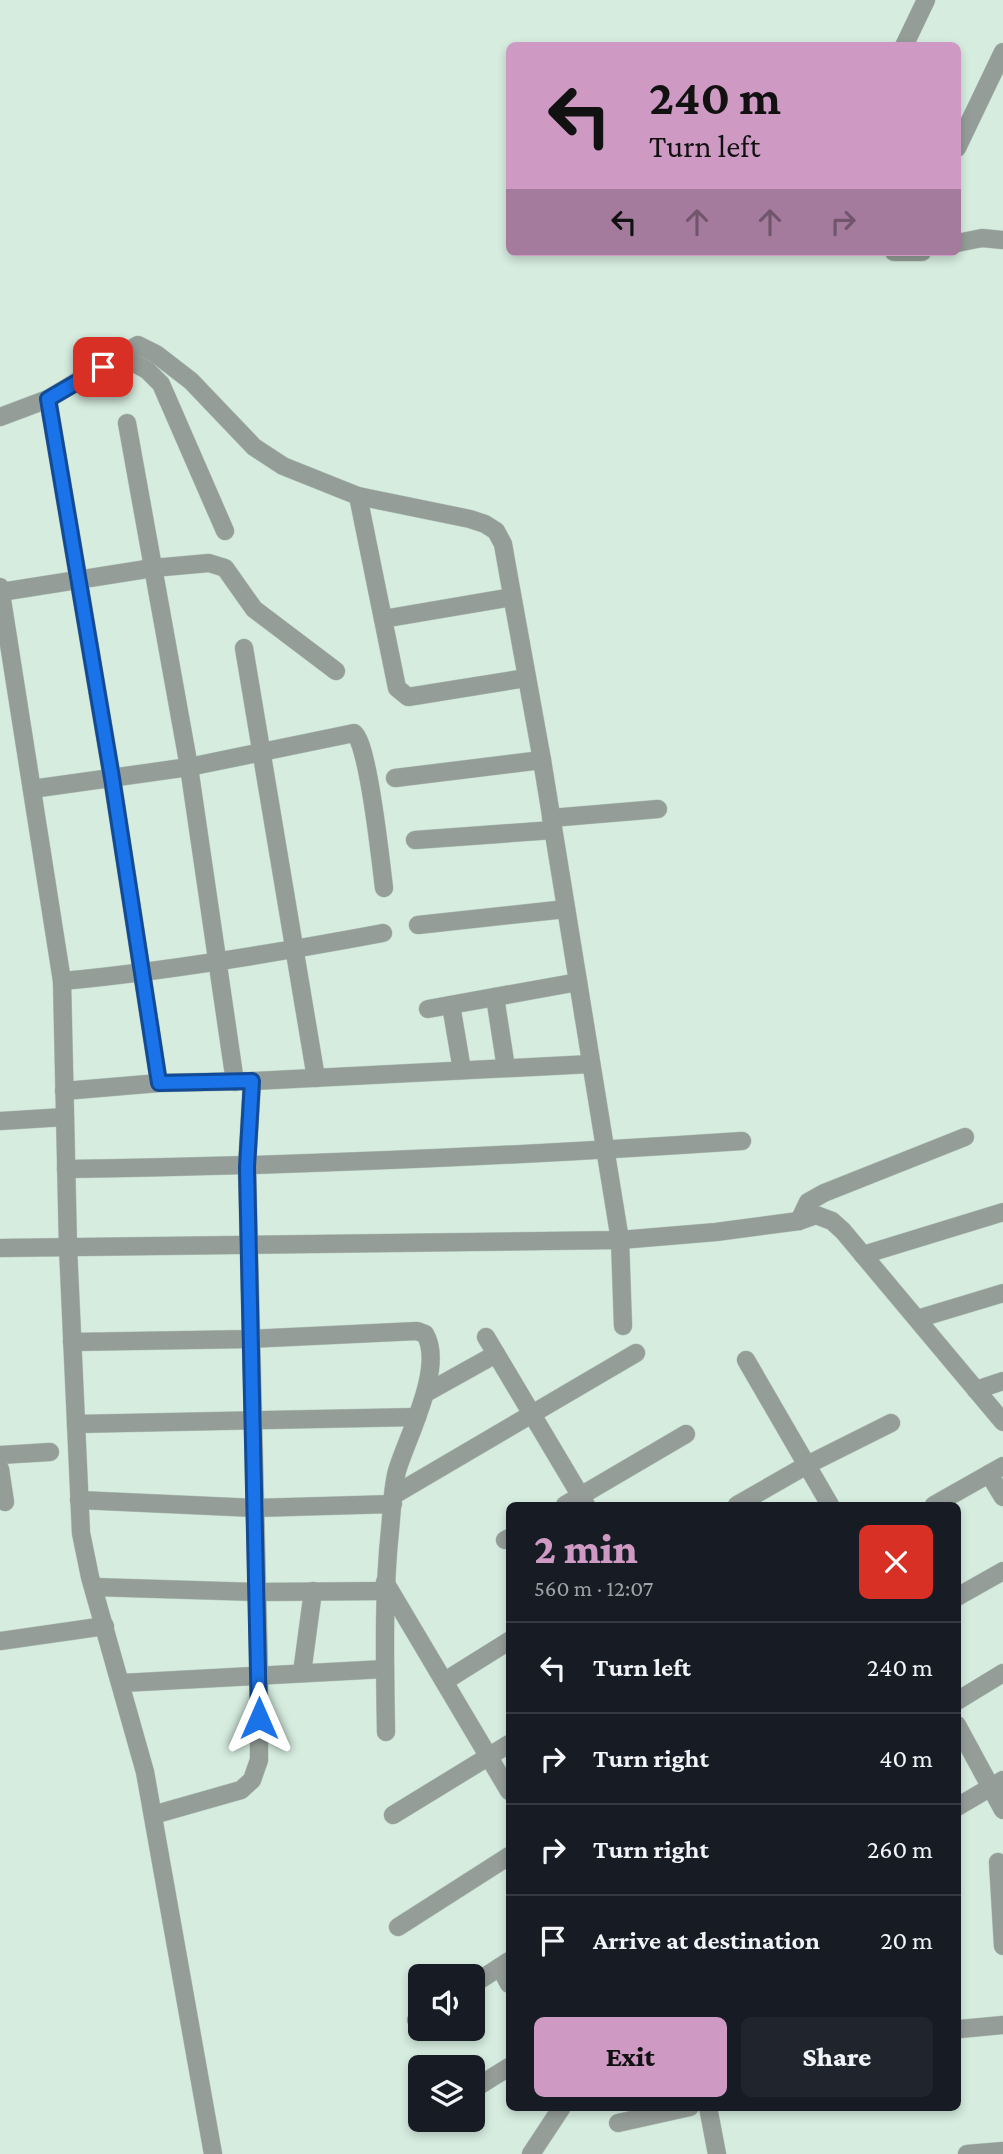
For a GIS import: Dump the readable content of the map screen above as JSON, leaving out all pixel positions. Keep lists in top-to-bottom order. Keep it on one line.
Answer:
{"page":{"turn":["240 m","Turn left"],"heading":["2 min","560 m · 12:07"],"list":[{"name":"Turn left","value":"240 m"},{"name":"Turn right","value":"40 m"},{"name":"Turn right","value":"260 m"},{"name":"Arrive at destination","value":"20 m"}],"buttons":["Exit","Share"]}}
